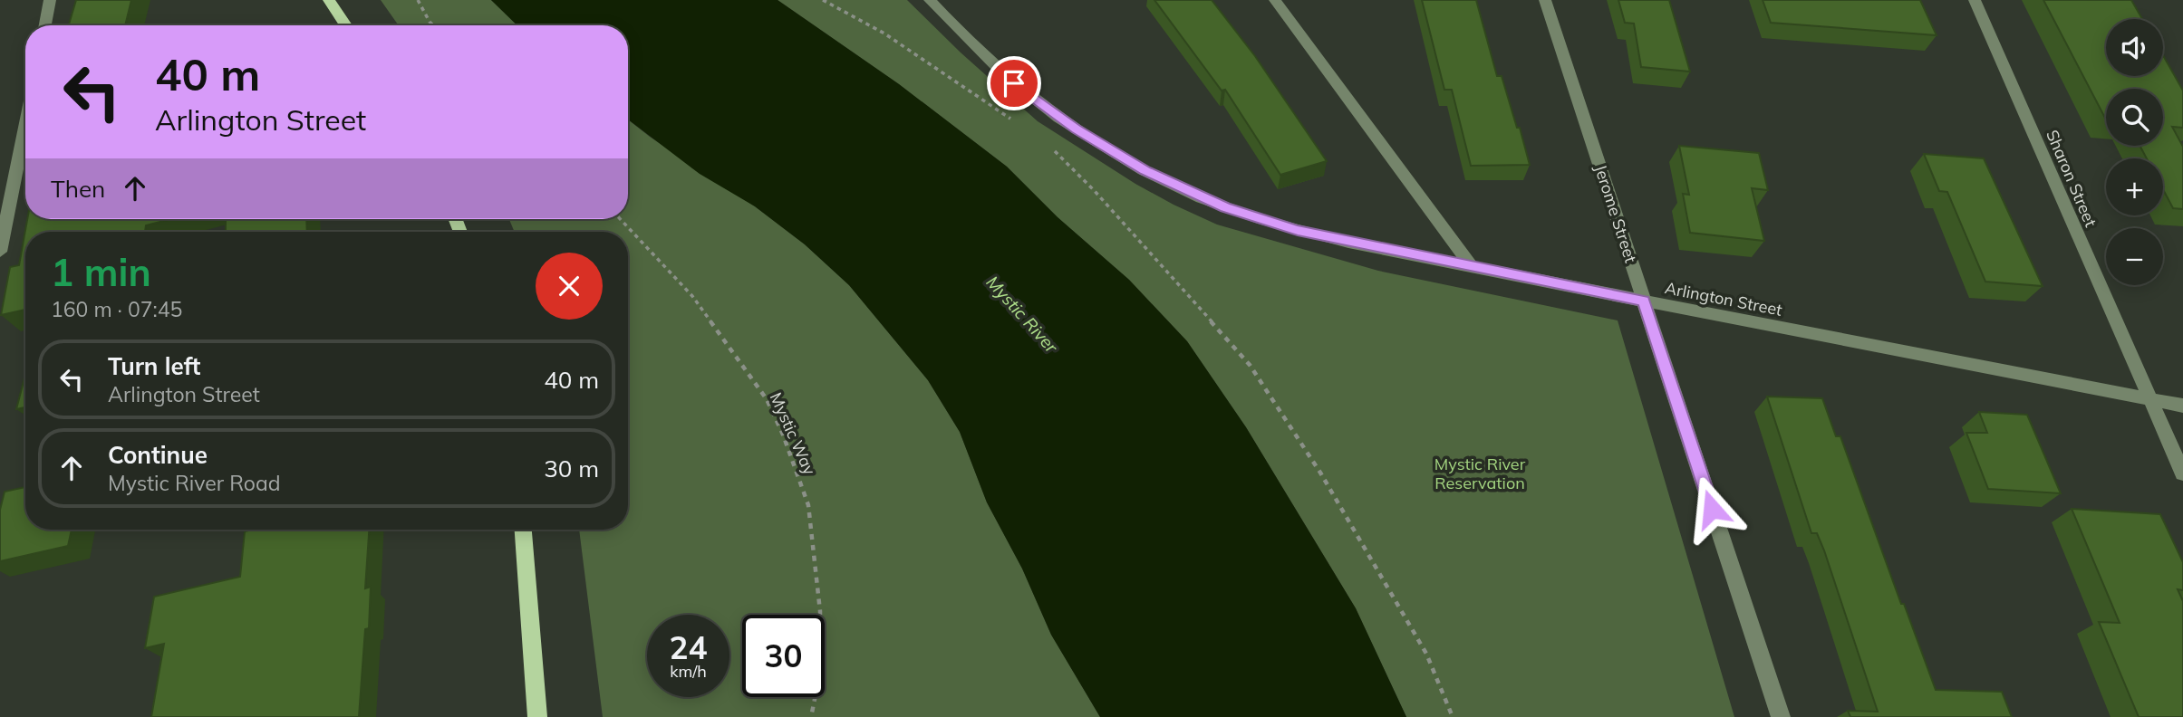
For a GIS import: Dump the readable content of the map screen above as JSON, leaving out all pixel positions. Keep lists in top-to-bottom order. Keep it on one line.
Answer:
{"streets":{"street":["Sharon Street","Jerome Street","Arlington Street"],"path":["Mystic Way"]},"crossings":[["Sharon Street","Arlington Street"],["Jerome Street","Arlington Street"]],"water":["Mystic River"],"parks":["Mystic River Reservation"],"page":{"map_buttons":["+","−"],"turn":["40 m","Arlington Street"],"then":"Then","heading":["1 min","160 m · 07:45"],"list":[{"name":"Turn left","note":"Arlington Street","value":"40 m"},{"name":"Continue","note":"Mystic River Road","value":"30 m"}],"speed":"24 km/h","limit":"30"}}
